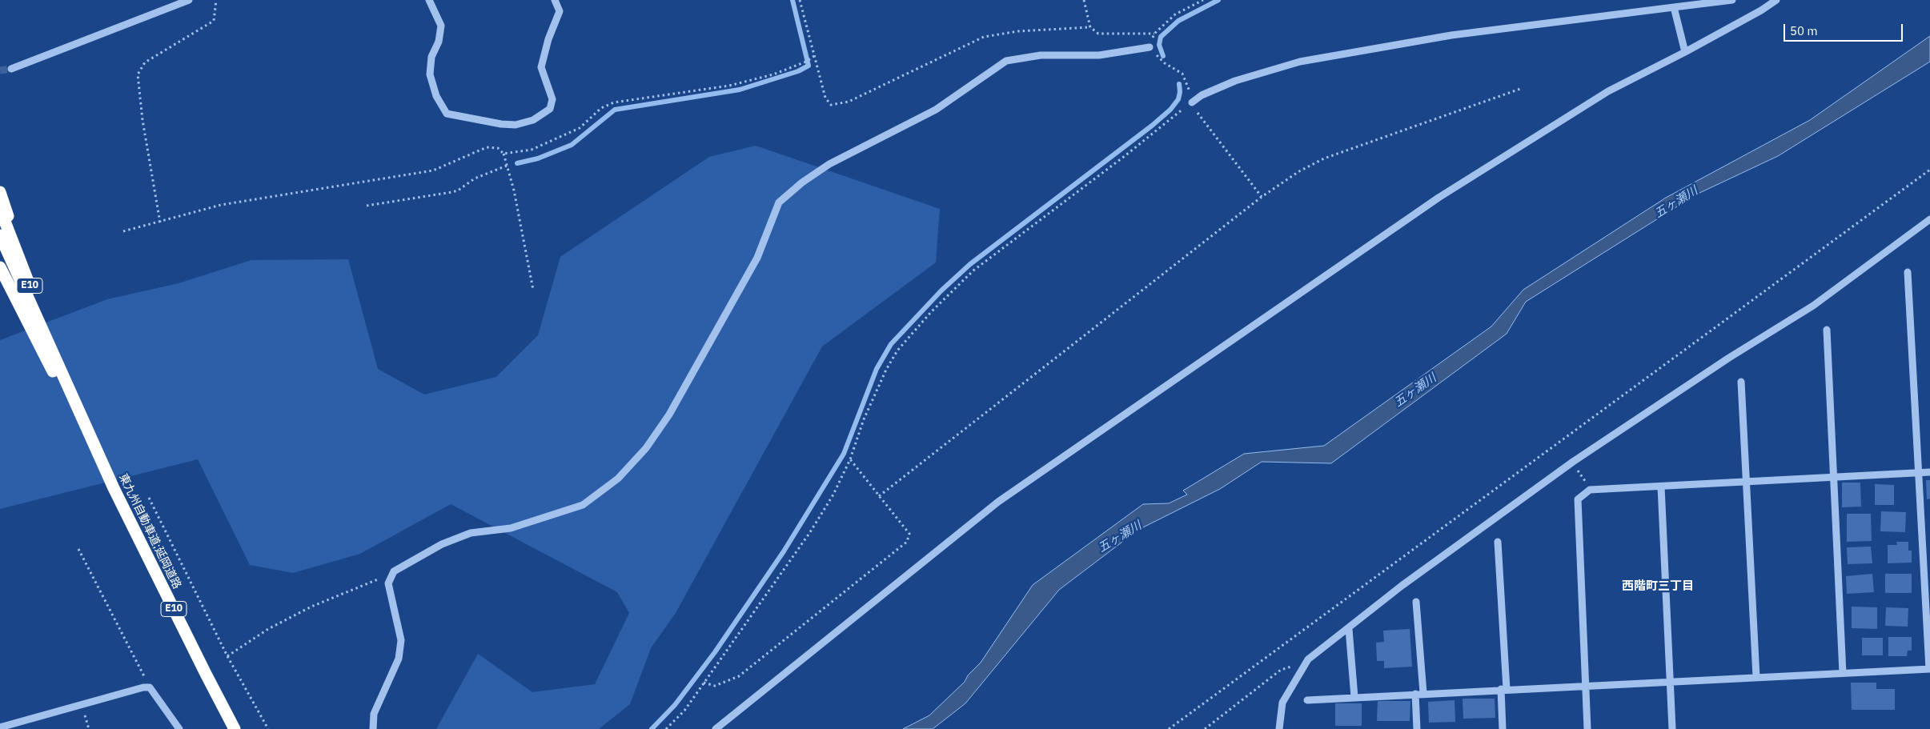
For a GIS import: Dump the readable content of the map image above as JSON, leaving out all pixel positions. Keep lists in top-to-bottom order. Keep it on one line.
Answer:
{"streets":{"highway":["E10","東九州自動車道;延岡道路"]},"districts":["西階町三丁目"],"water":["五ヶ瀬川"],"scale_bar":"50 m"}
